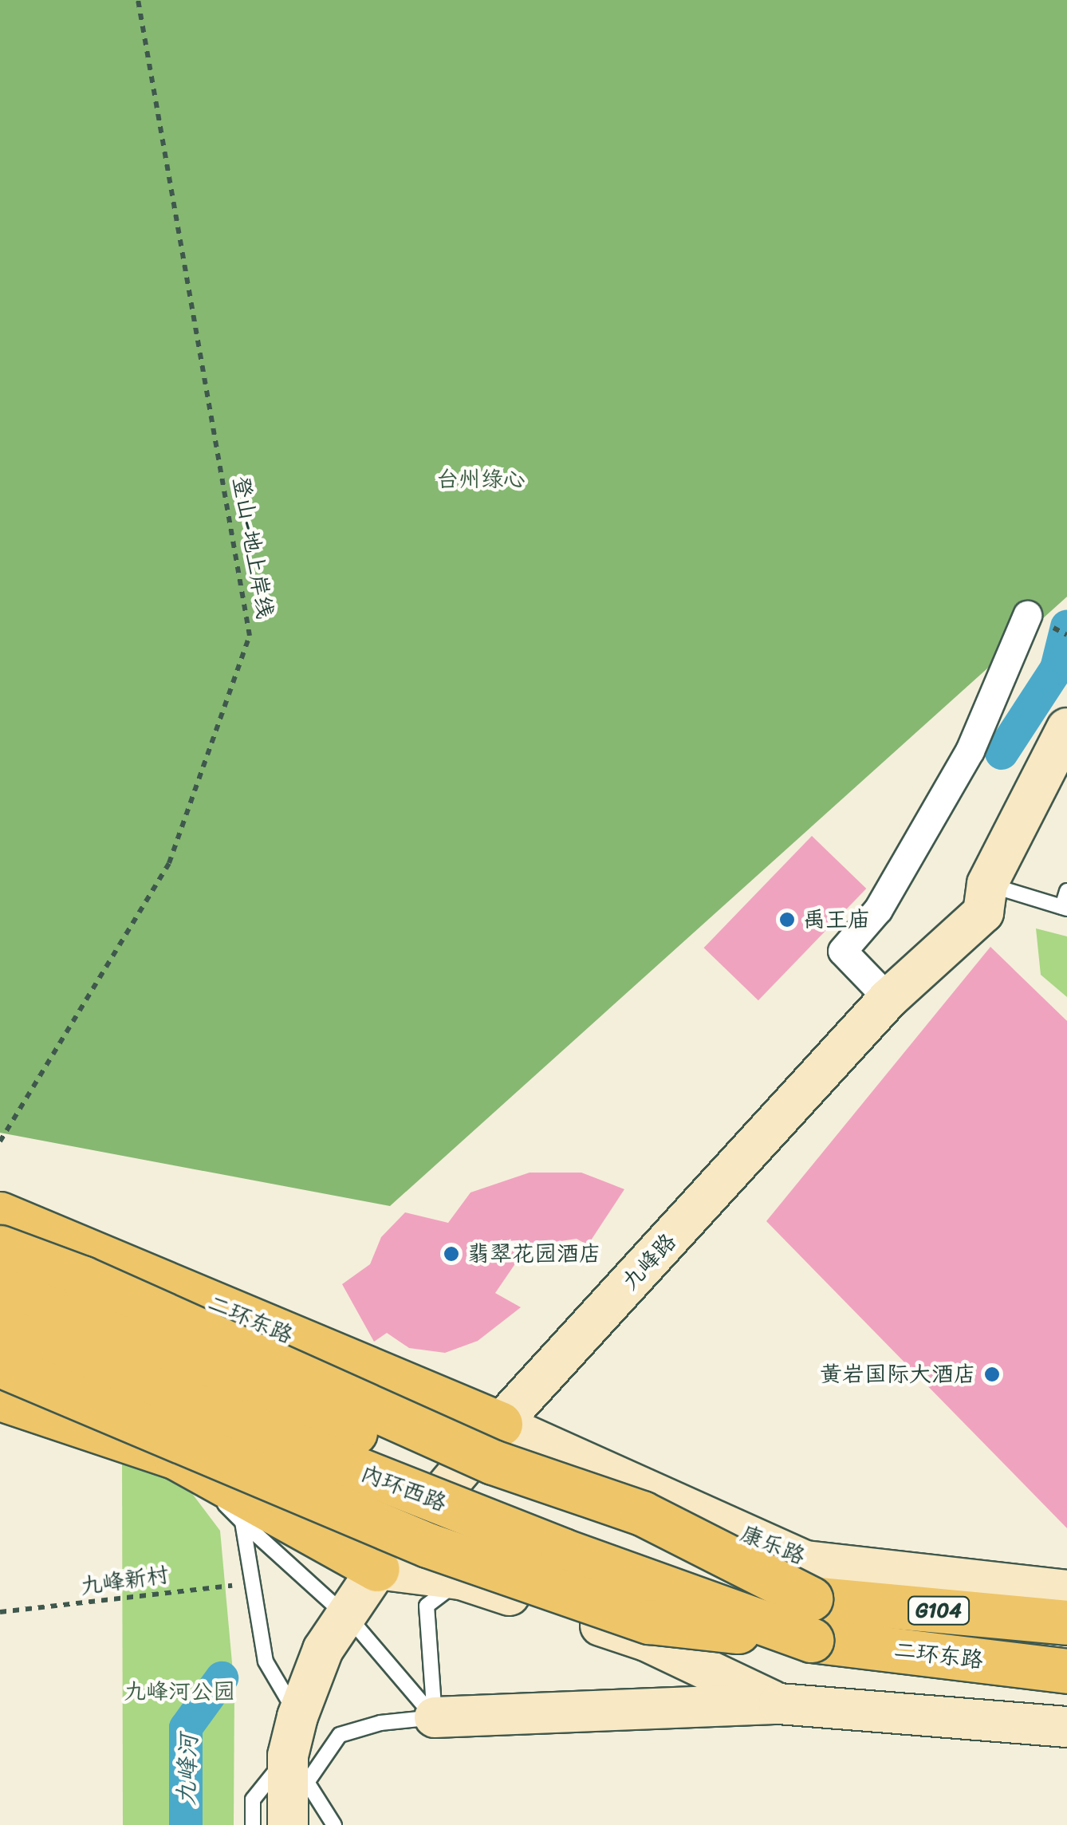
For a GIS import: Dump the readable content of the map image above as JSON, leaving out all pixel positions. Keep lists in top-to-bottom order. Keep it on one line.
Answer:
{"streets":{"main road":["二环东路","内环西路","G104"],"street":["九峰路","康乐路"],"path":["登山-地上岸线","九峰新村"]},"crossings":[["九峰路","二环东路"],["九峰路","康乐路"],["二环东路","内环西路"],["二环东路","康乐路"]],"water":["九峰河"],"parks":["台州绿心","九峰河公园"],"places":["禹王庙","翡翠花园酒店","黄岩国际大酒店"]}
